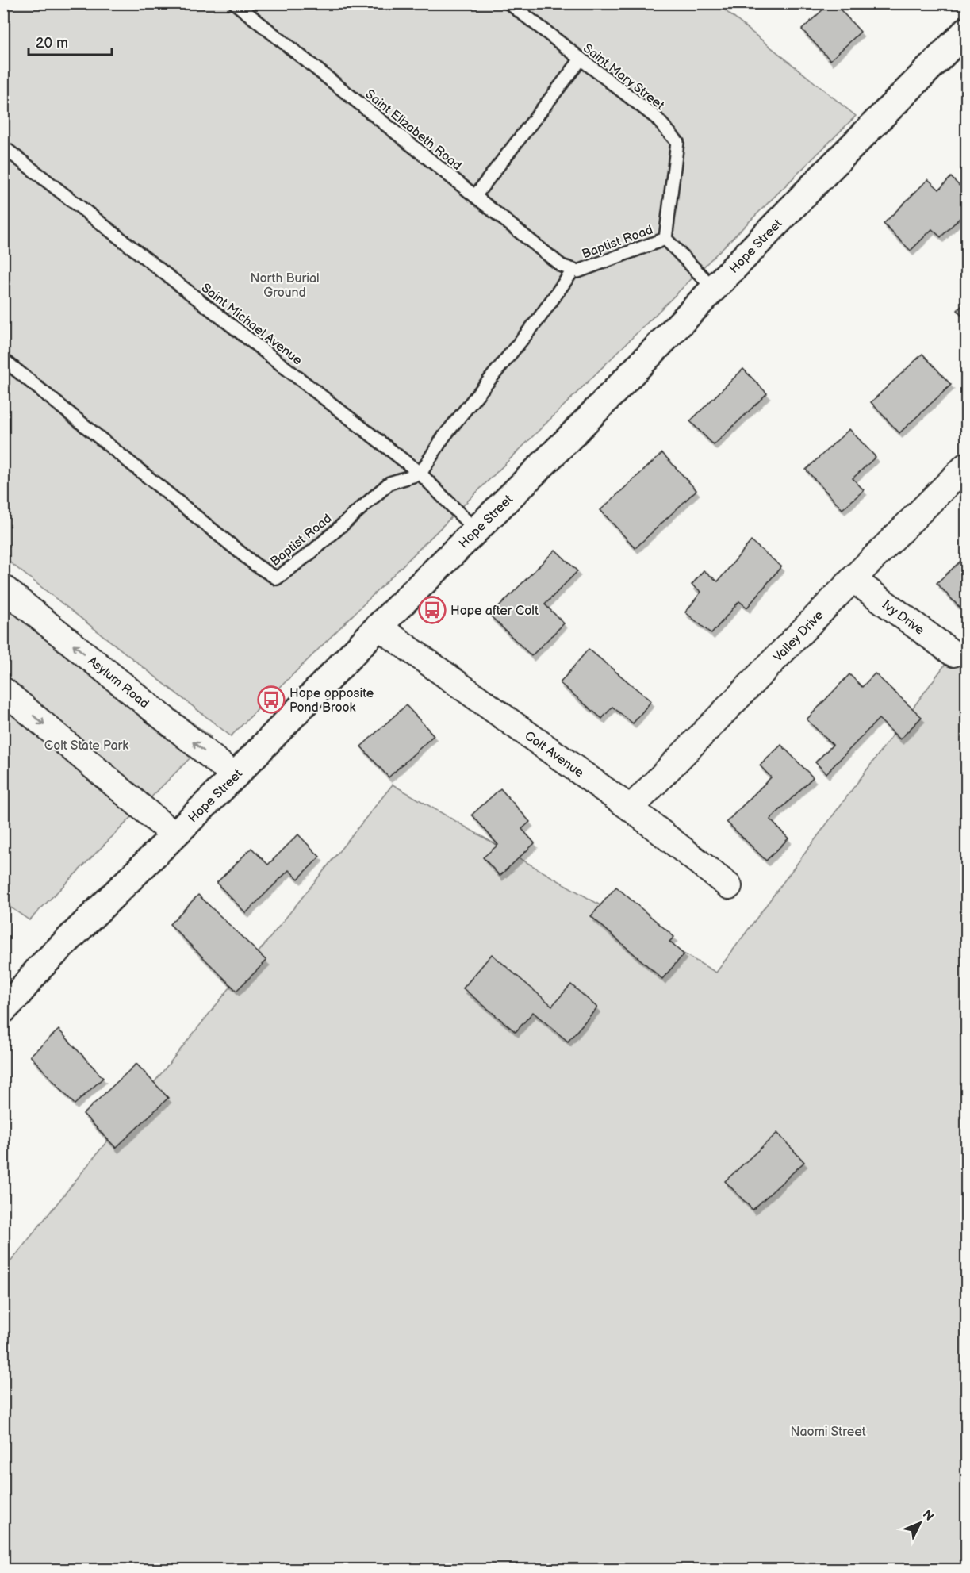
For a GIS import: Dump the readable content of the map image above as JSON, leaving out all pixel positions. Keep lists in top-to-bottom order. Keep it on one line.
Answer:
{"streets":{"main road":["Hope Street"],"street":["Ivy Drive","Valley Drive","Asylum Road","Colt Avenue"],"lane":["Saint Mary Street","Saint Elizabeth Road","Baptist Road","Saint Michael Avenue"]},"crossings":[["Saint Mary Street","Baptist Road"],["Saint Elizabeth Road","Baptist Road"],["Baptist Road","Saint Michael Avenue"],["Hope Street","Saint Michael Avenue"],["Hope Street","Asylum Road"],["Hope Street","Colt Avenue"],["Ivy Drive","Valley Drive"],["Valley Drive","Colt Avenue"]],"parks":["North Burial Ground","Colt State Park","Naomi Street"],"places":{"bus stop":["Hope after Colt","Hope opposite Pond Brook"]},"scale_bar":"20 m","north":"top right"}
